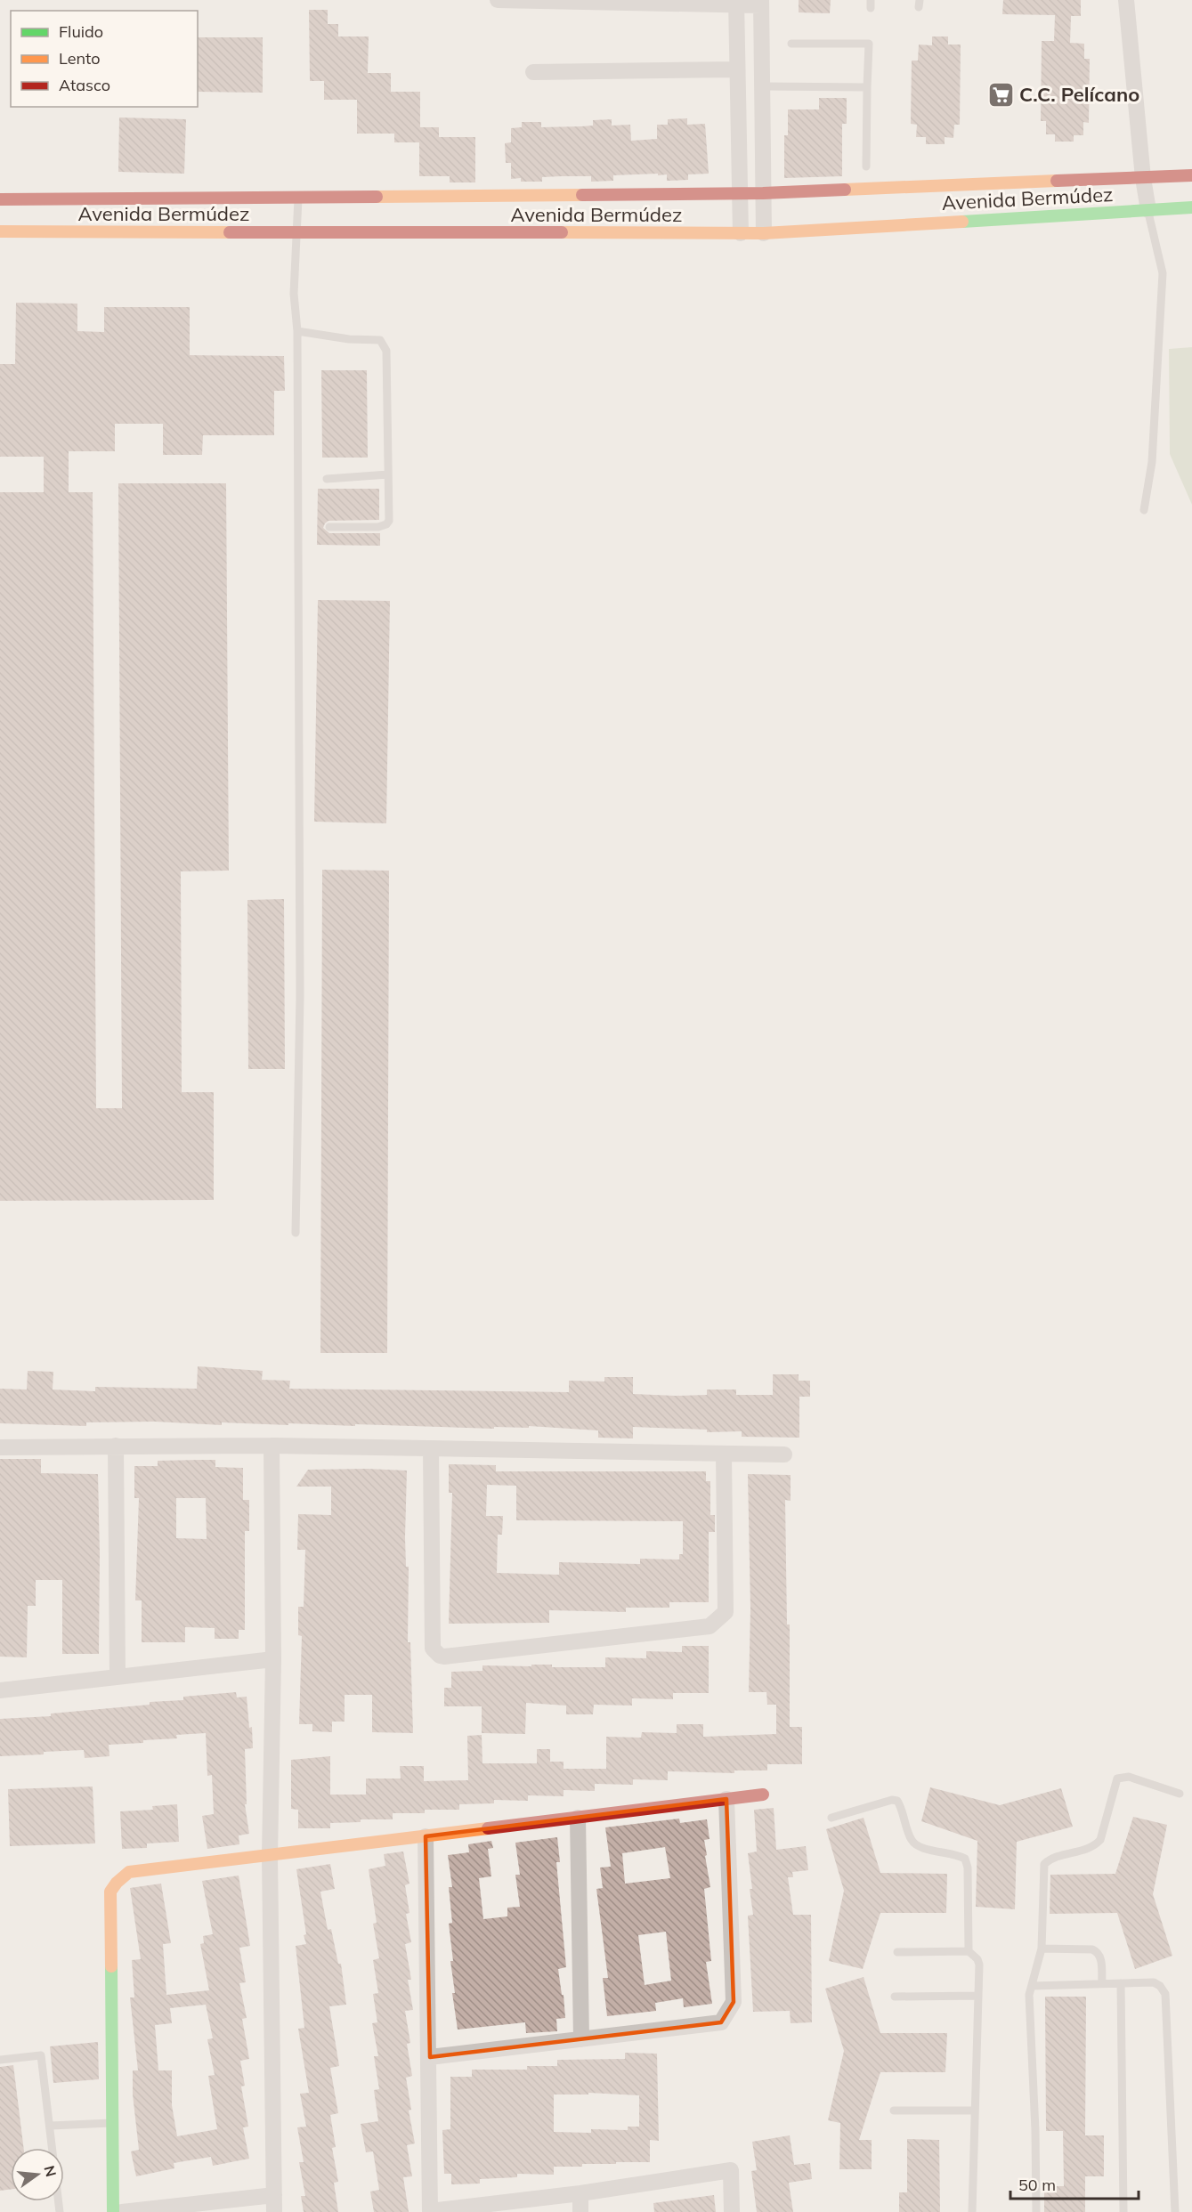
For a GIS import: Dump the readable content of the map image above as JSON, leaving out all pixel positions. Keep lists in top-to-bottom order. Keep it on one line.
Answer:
{"streets":{"street":["Avenida Bermúdez"]},"places":{"supermarket":["C.C. Pelícano"]},"legend":["Fluido","Lento","Atasco"],"scale_bar":"50 m","north":"right"}
